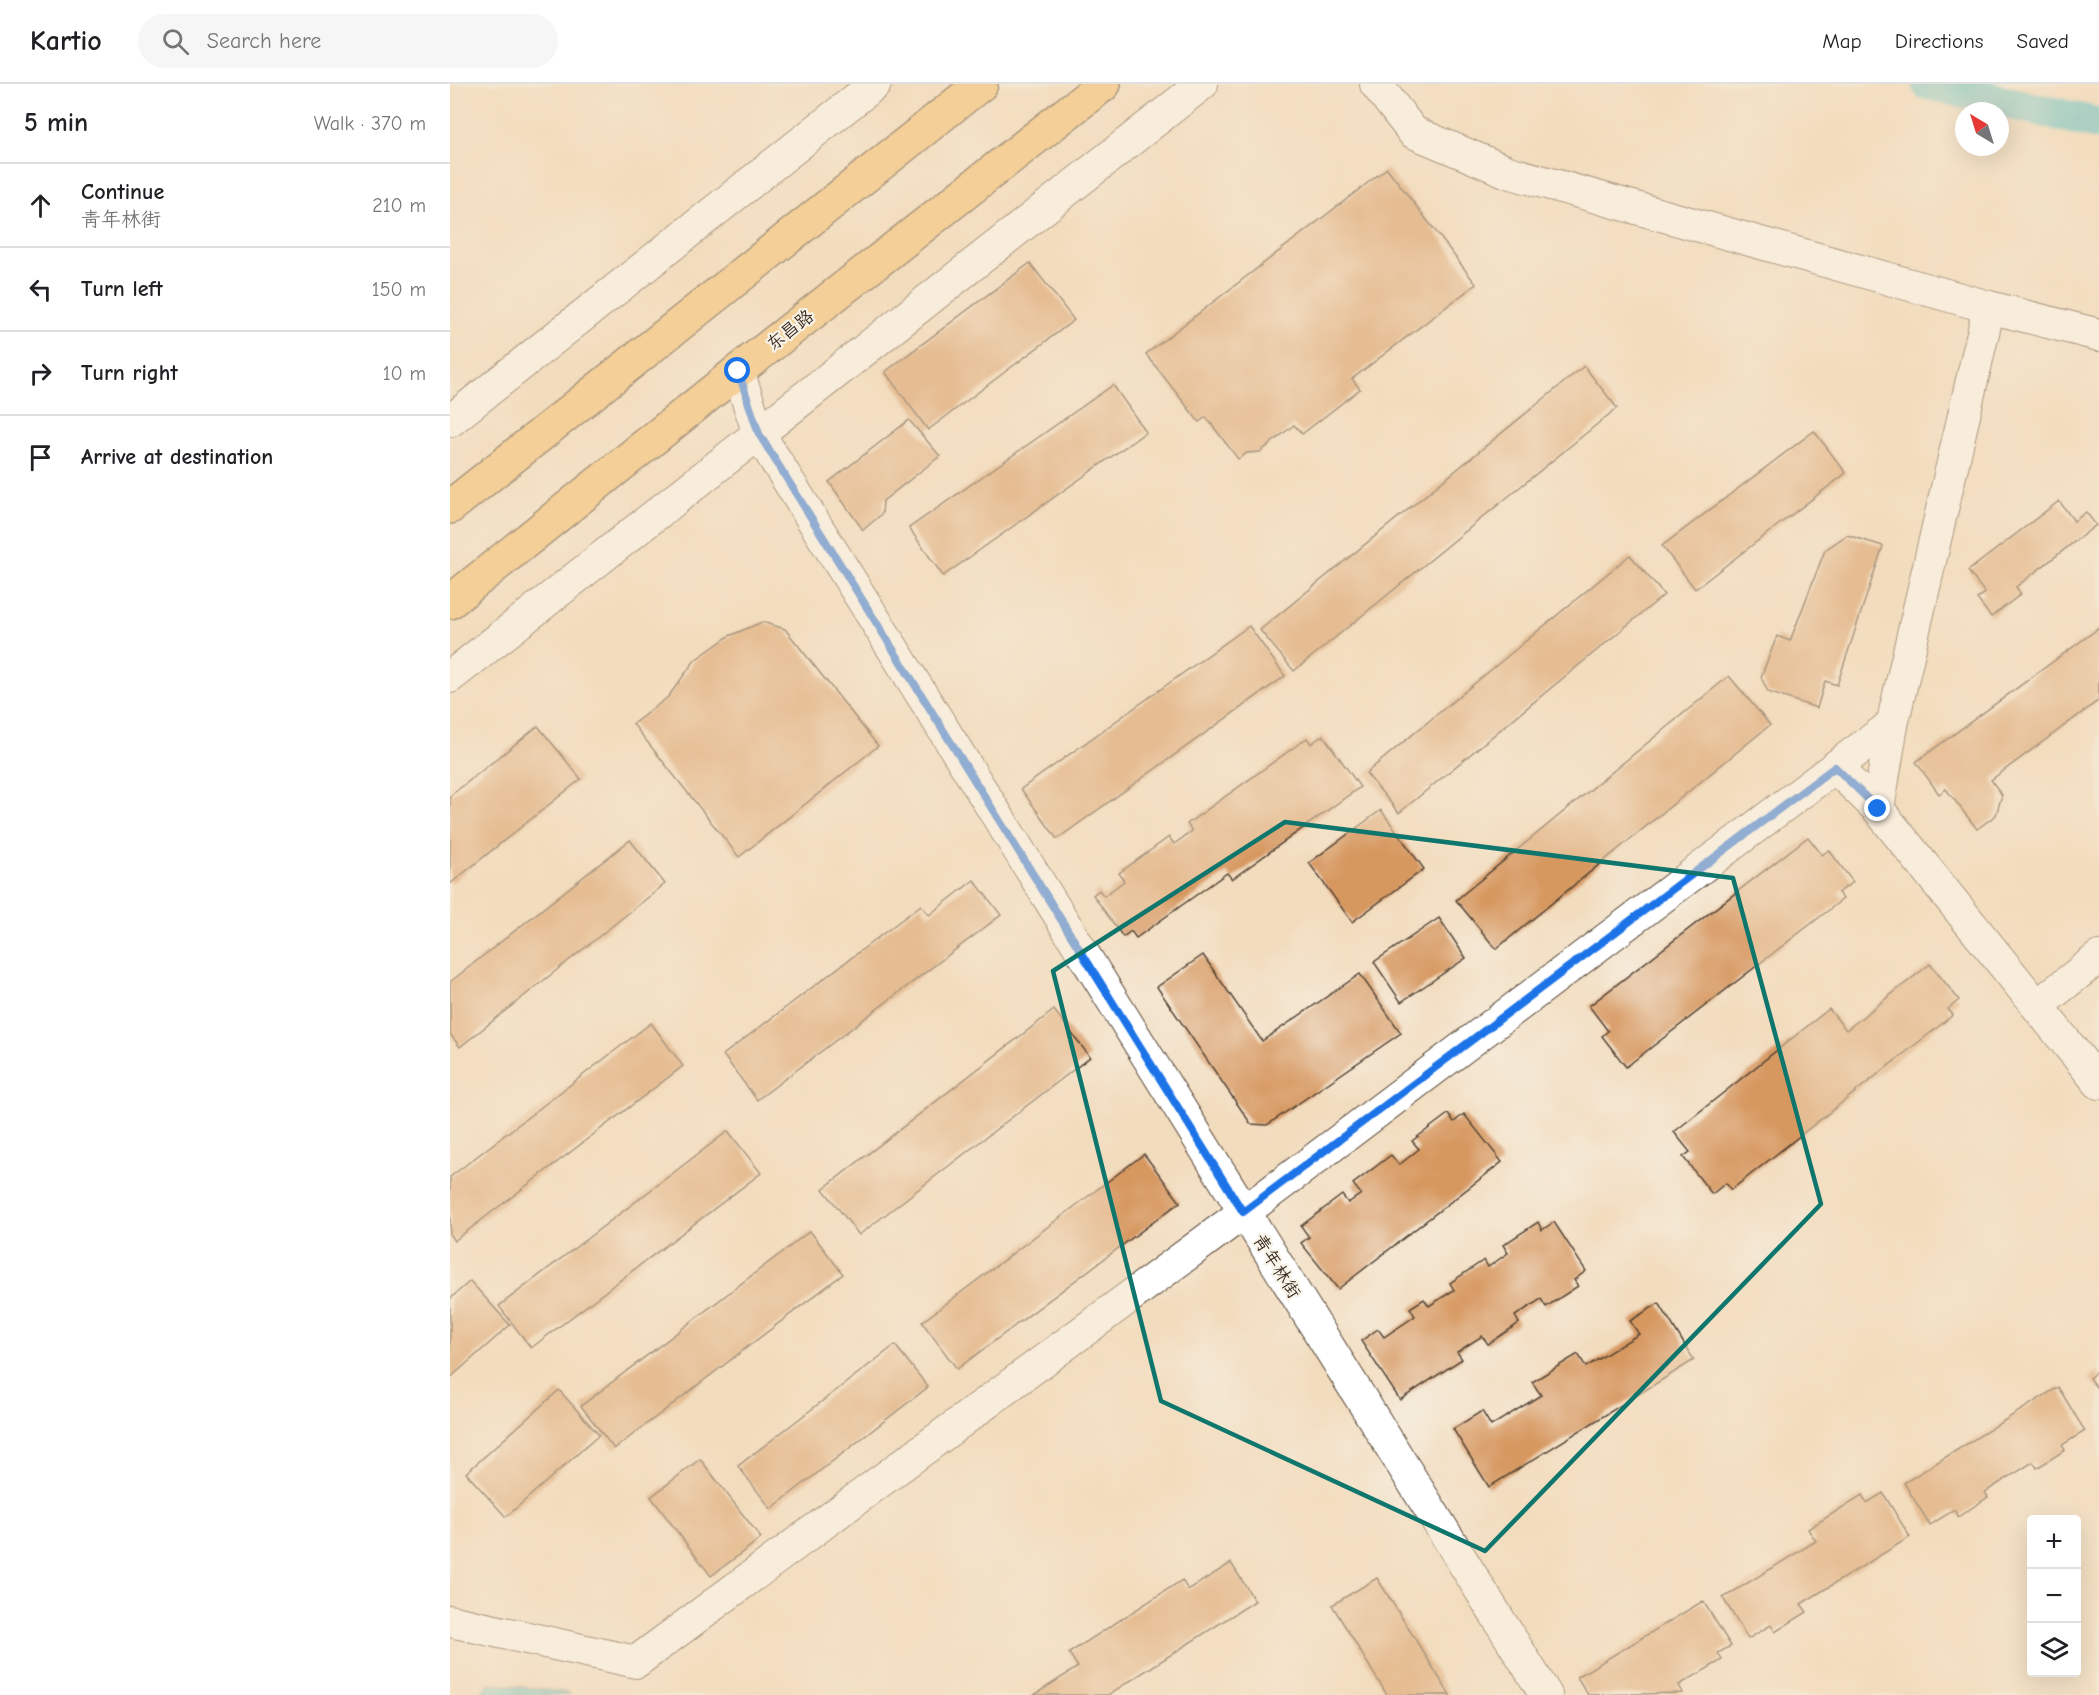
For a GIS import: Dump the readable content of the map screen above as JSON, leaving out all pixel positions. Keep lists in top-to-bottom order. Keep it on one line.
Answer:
{"streets":{"main road":["东昌路"],"street":["青年林街"]},"crossings":[["东昌路","青年林街"]],"north":"top left","page":{"header":"Kartio","search":"Search here","nav":["Map","Directions","Saved"],"heading":["5 min","Walk · 370 m"],"list":[["Continue","青年林街","210 m"],["Turn left","150 m"],["Turn right","10 m"],"Arrive at destination"],"map_buttons":["+","−"]}}
